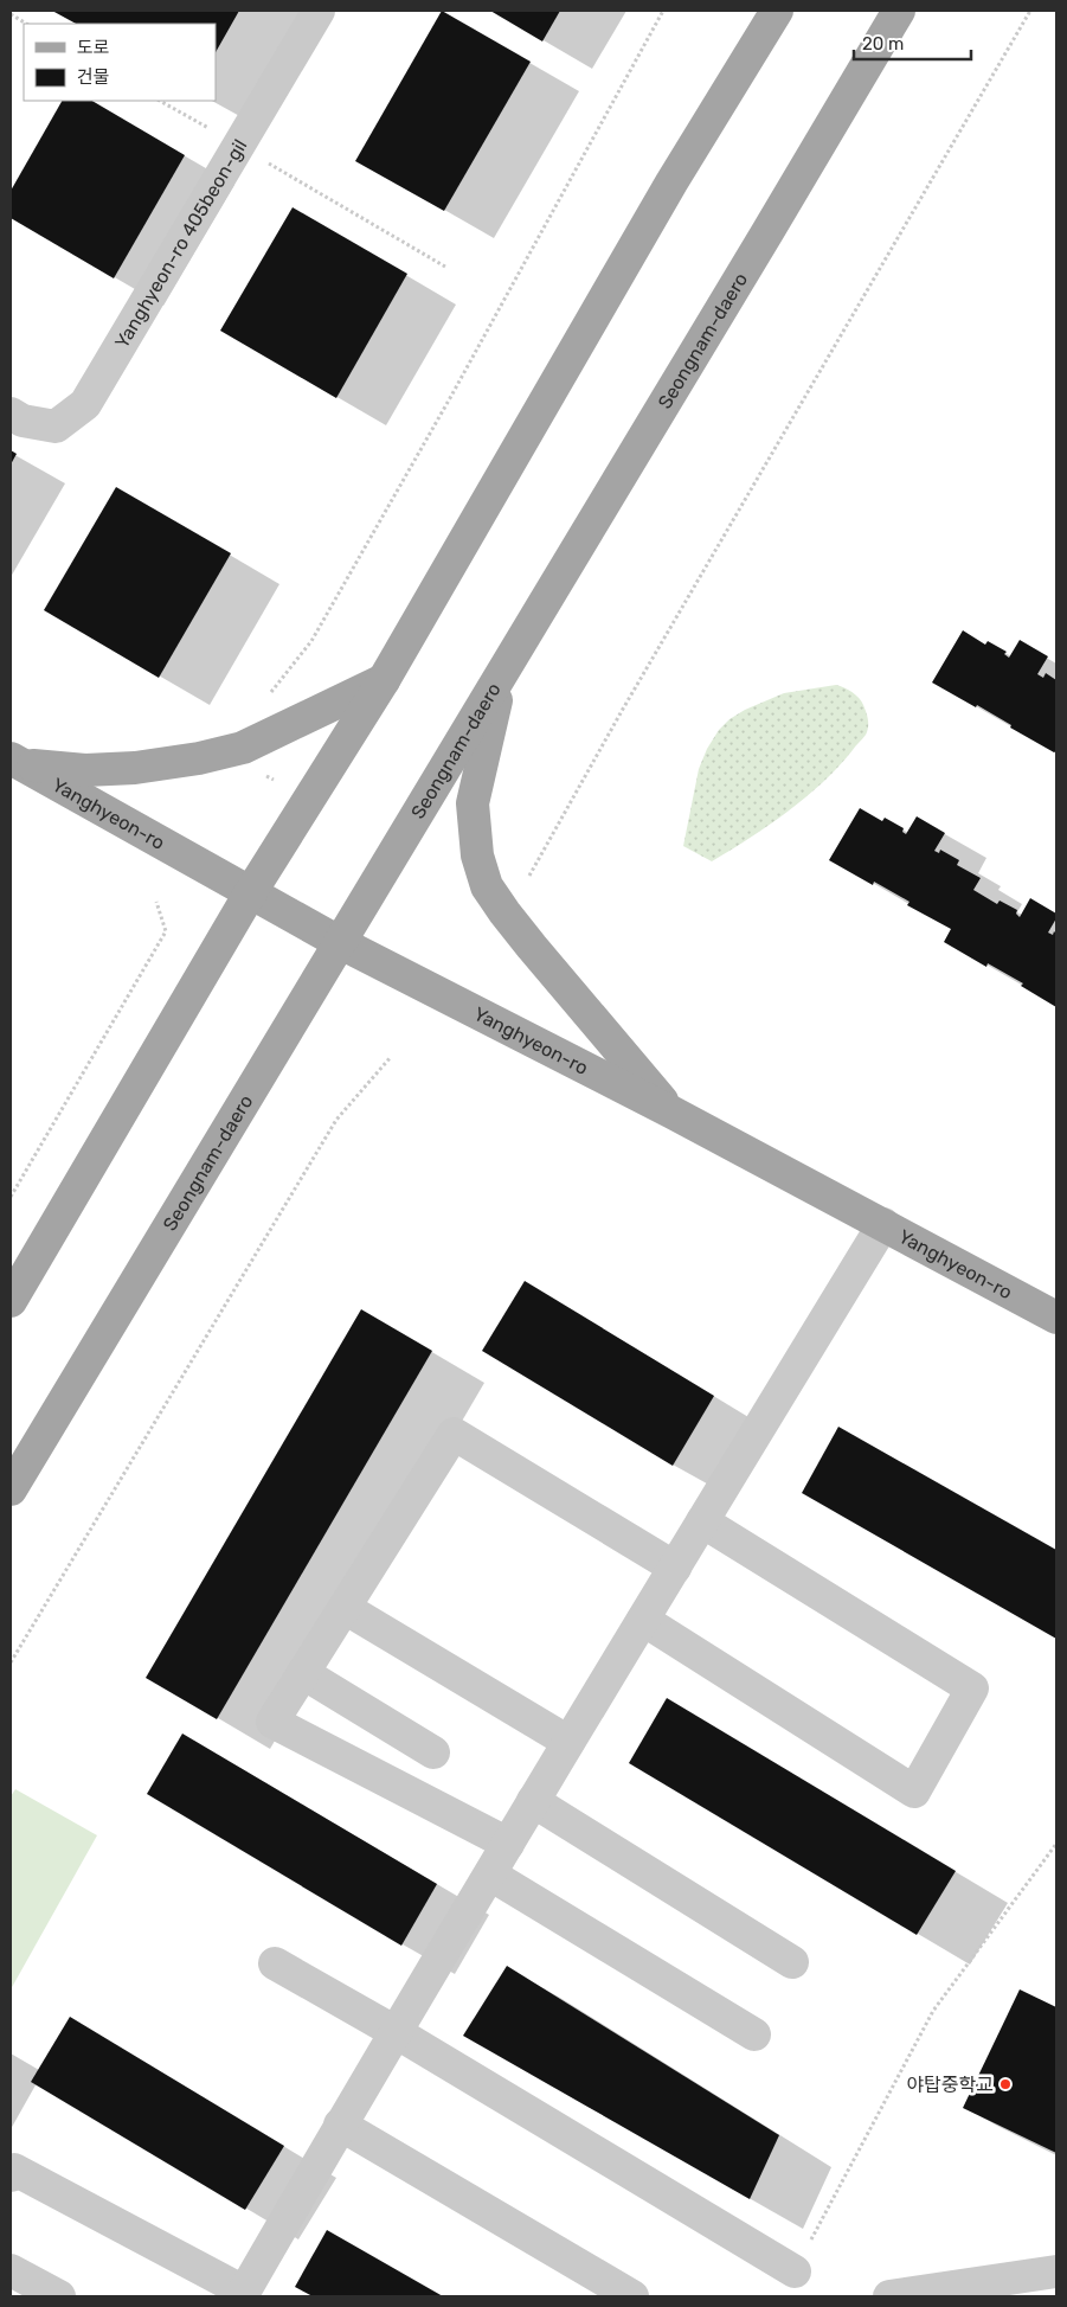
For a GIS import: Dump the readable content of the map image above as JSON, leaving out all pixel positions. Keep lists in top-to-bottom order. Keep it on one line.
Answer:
{"streets":{"main road":["Seongnam-daero","Yanghyeon-ro"],"street":["Yanghyeon-ro 405beon-gil"]},"crossings":[["Seongnam-daero","Yanghyeon-ro"]],"places":["야탑중학교"],"legend":["도로","건물"],"scale_bar":"20 m"}
